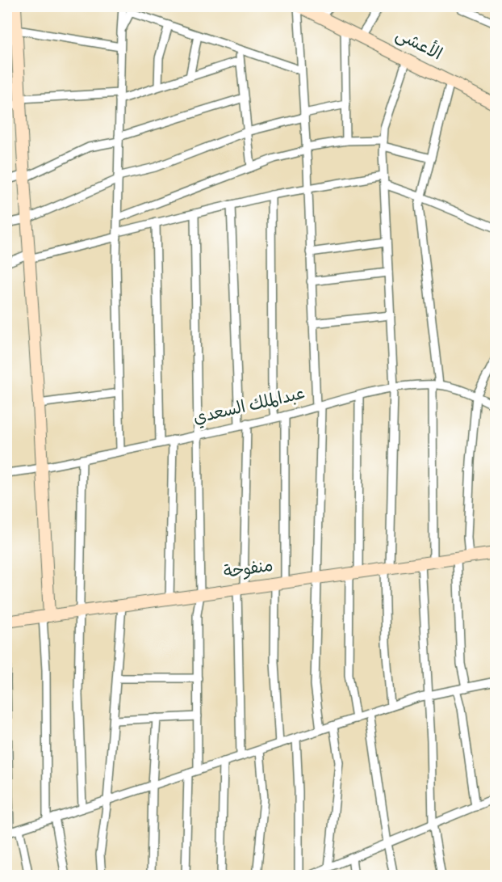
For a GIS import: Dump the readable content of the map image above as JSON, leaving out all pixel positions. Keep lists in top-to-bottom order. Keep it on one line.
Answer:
{"streets":{"street":["الأعشى","عبدالملك السعدي","منفوحة"]}}
